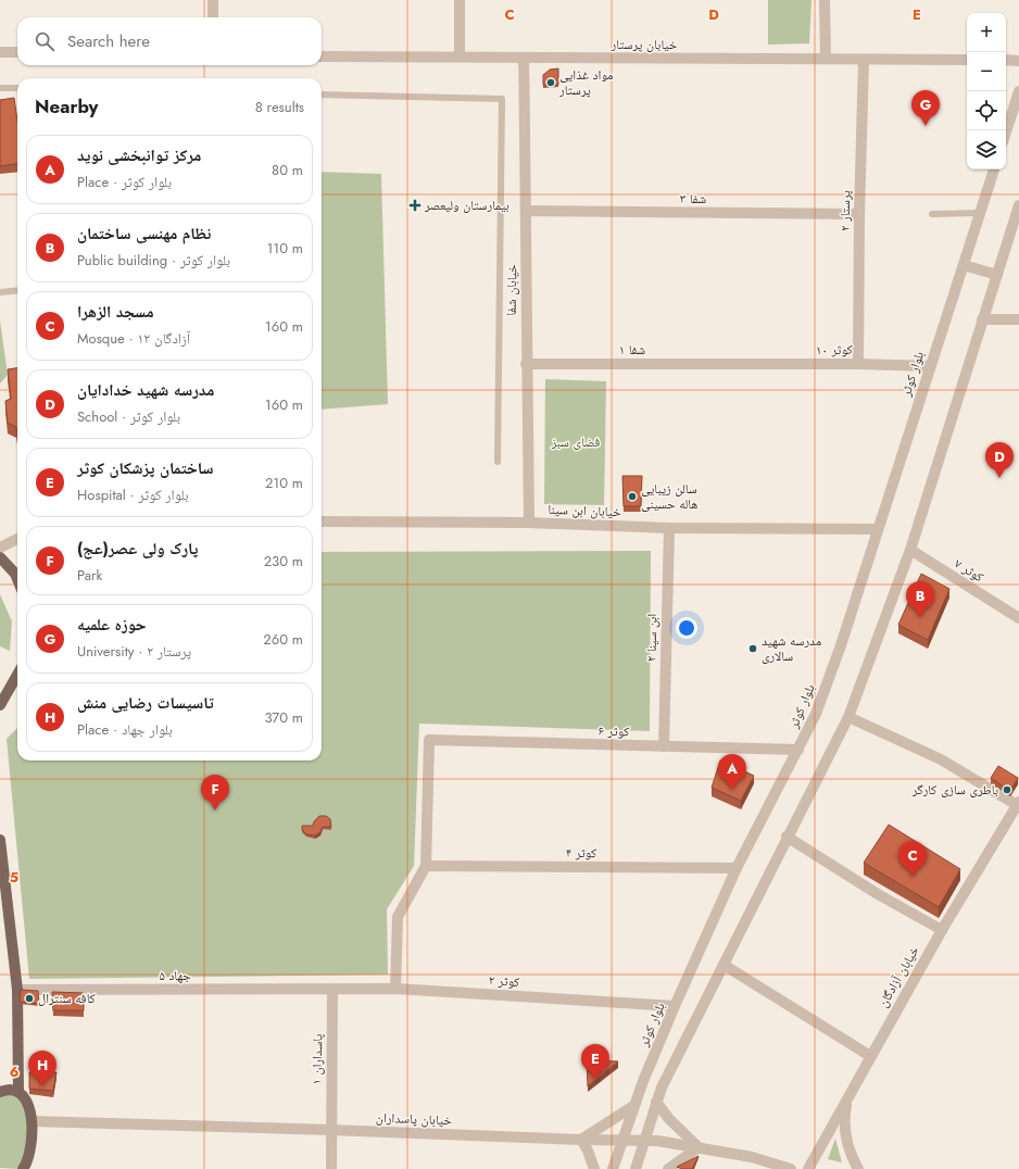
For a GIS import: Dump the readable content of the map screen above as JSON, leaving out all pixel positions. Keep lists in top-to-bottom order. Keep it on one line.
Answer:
{"streets":{"street":["خیابان پرستار","شفا ۳","پرستار ۲","خیابان شفا","شفا ۱","کوثر ۱۰","بلوار کوثر","خیابان ابن سینا","کوثر ۷","ابن سینا ۲","کوثر ۶","کوثر ۴","جهاد ۵","خیابان آزادگان","کوثر ۲","پاسداران ۱","خیابان پاسداران"]},"crossings":[["خیابان پرستار","پرستار ۲"],["خیابان پرستار","خیابان شفا"],["شفا ۳","پرستار ۲"],["شفا ۳","خیابان شفا"],["پرستار ۲","کوثر ۱۰"],["خیابان شفا","شفا ۱"],["خیابان شفا","خیابان ابن سینا"],["شفا ۱","کوثر ۱۰"],["کوثر ۱۰","بلوار کوثر"],["بلوار کوثر","خیابان ابن سینا"],["بلوار کوثر","کوثر ۶"],["بلوار کوثر","کوثر ۴"],["بلوار کوثر","کوثر ۲"],["بلوار کوثر","خیابان پاسداران"],["خیابان ابن سینا","ابن سینا ۲"],["ابن سینا ۲","کوثر ۶"],["کوثر ۶","کوثر ۴"],["جهاد ۵","کوثر ۲"],["جهاد ۵","پاسداران ۱"],["کوثر ۲","پاسداران ۱"],["پاسداران ۱","خیابان پاسداران"]],"parks":["فضای سبز"],"places":{"other":["مواد غذایی پرستار","سالن زیبایی هاله حسینی","مدرسه شهید سالاری","باطری سازی کارگر","کافه سنترال"],"health":["بیمارستان ولیعصر"]},"page":{"map_buttons":["+","−"],"search":"Search here","heading":["Nearby","8 results"],"pins":["G","D","B","A","F","C","E","H"],"list":[{"mark":"A","name":"مرکز توانبخشی نوید","note":"Place · بلوار کوثر","value":"80 m"},{"mark":"B","name":"نظام مهنسی ساختمان","note":"Public building · بلوار کوثر","value":"110 m"},{"mark":"C","name":"مسجد الزهرا","note":"Mosque · آزادگان ۱۲","value":"160 m"},{"mark":"D","name":"مدرسه شهید خدادایان","note":"School · بلوار کوثر","value":"160 m"},{"mark":"E","name":"ساختمان پزشکان کوثر","note":"Hospital · بلوار کوثر","value":"210 m"},{"mark":"F","name":"پارک ولی عصر(عج)","note":"Park","value":"230 m"},{"mark":"G","name":"حوزه علمیه","note":"University · پرستار ۲","value":"260 m"},{"mark":"H","name":"تاسیسات رضایی منش","note":"Place · بلوار جهاد","value":"370 m"}]},"grid":{"columns":["C","D","E"],"rows":["5","6"]}}
